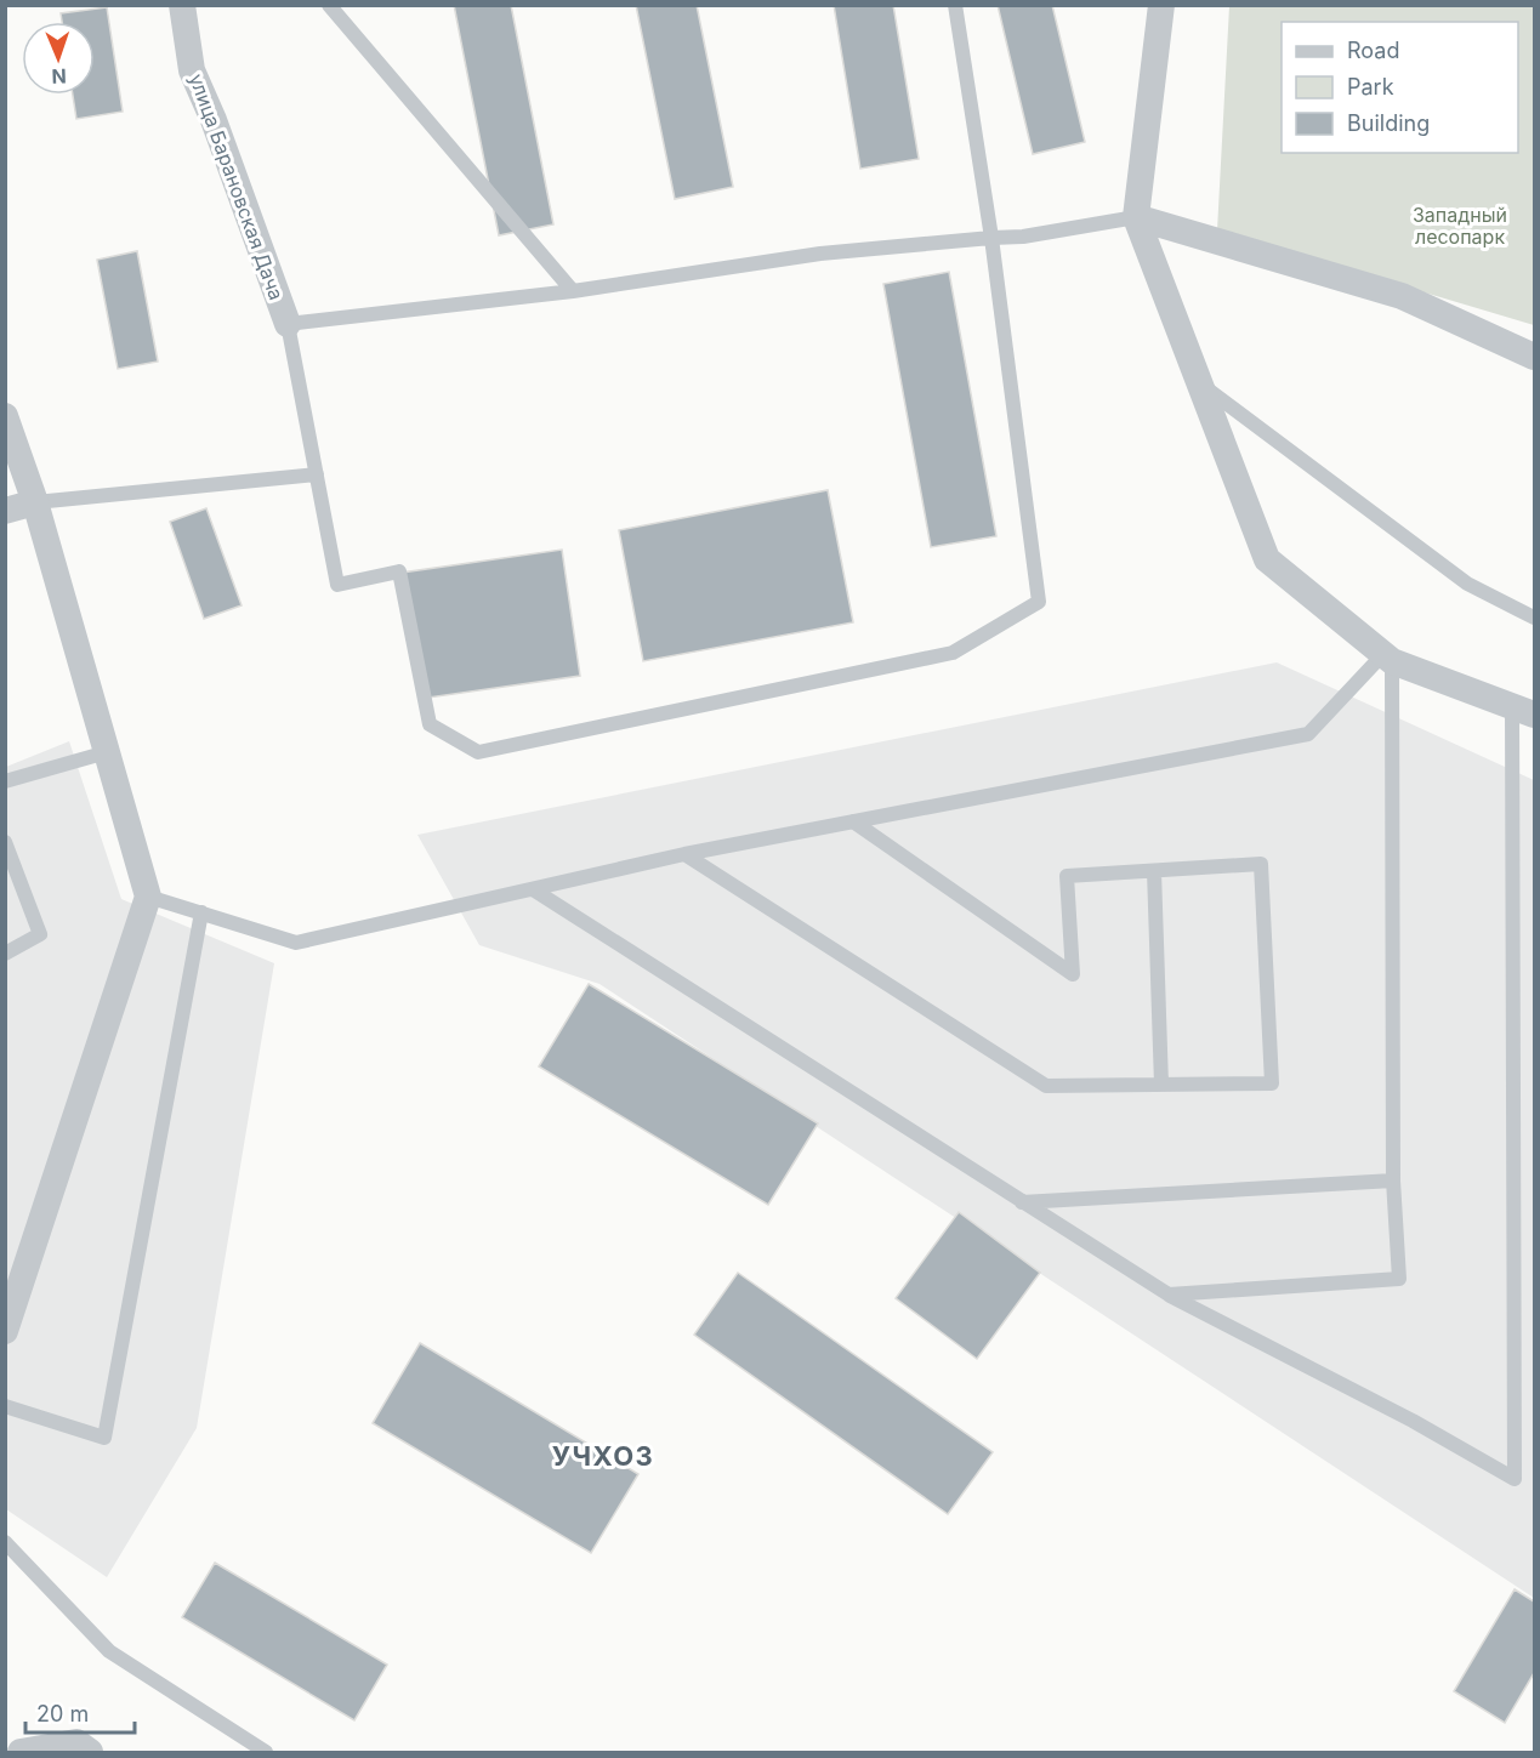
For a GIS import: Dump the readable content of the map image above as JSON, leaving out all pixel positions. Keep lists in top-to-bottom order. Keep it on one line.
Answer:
{"streets":{"street":["улица Барановская Дача"]},"districts":["УЧХОЗ"],"parks":["Западный лесопарк"],"legend":["Road","Park","Building"],"scale_bar":"20 m","north":"bottom"}
